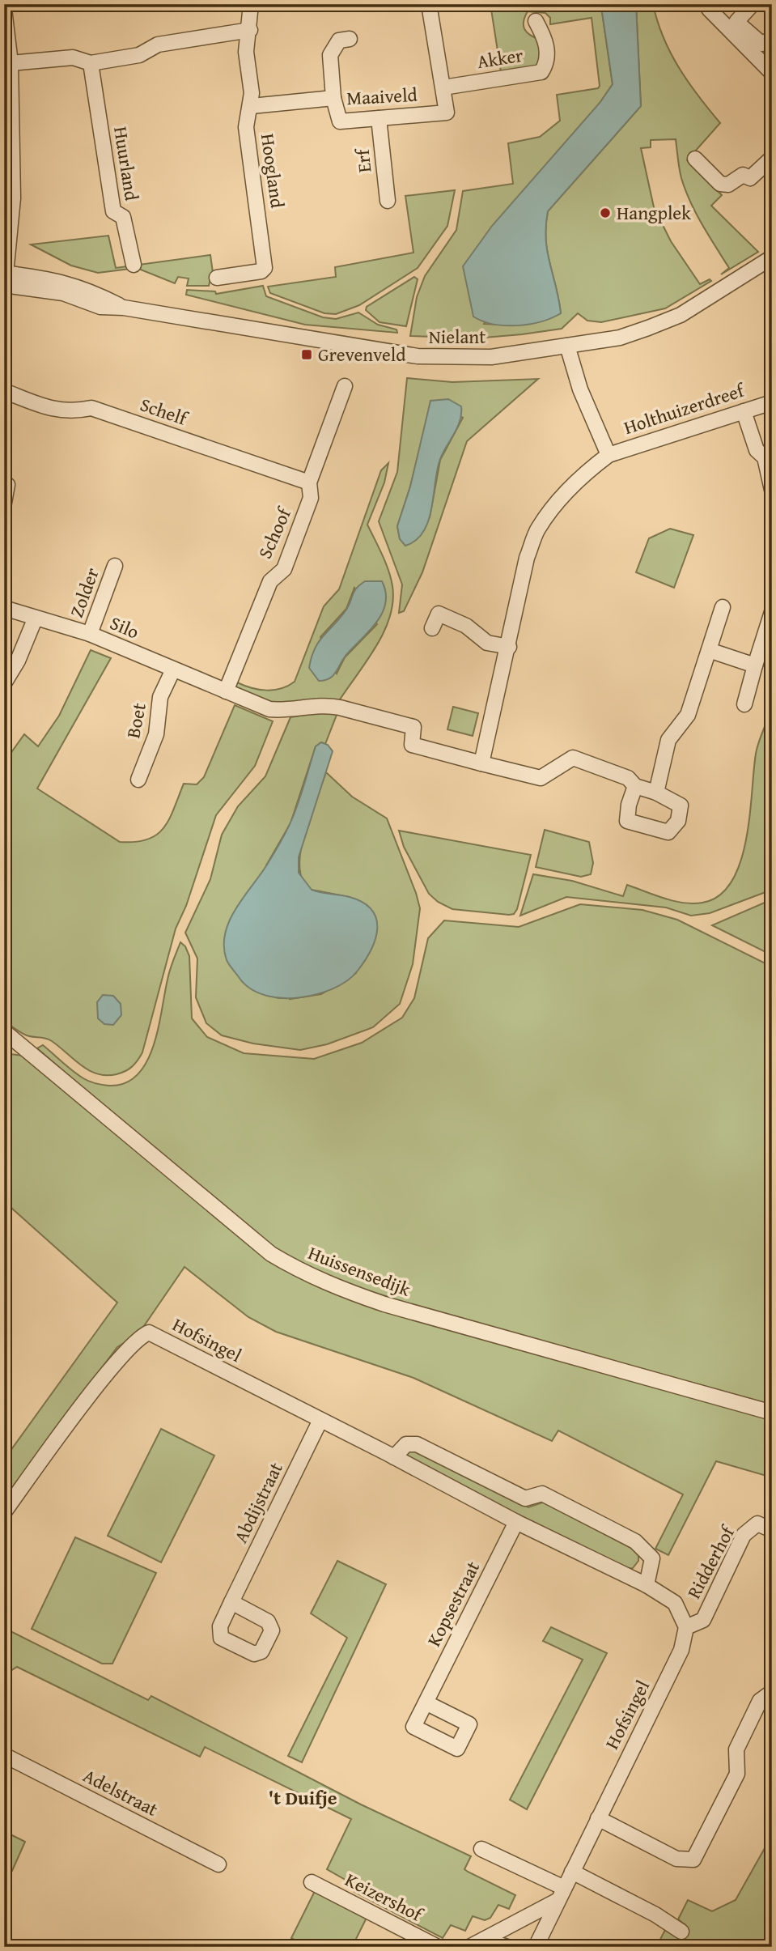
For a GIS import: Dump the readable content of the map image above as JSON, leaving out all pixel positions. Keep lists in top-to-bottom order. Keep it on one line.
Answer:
{"streets":{"street":["Akker","Maaiveld","Erf","Huurland","Hoogland","Nielant","Holthuizerdreef","Schelf","Schoof","Zolder","Silo","Boet","Huissensedijk","Hofsingel","Abdijstraat","Ridderhof","Kopsestraat","Adelstraat","Keizershof"]},"crossings":[["Akker","Maaiveld"],["Maaiveld","Erf"],["Maaiveld","Hoogland"],["Nielant","Holthuizerdreef"],["Schelf","Schoof"],["Schoof","Silo"],["Zolder","Silo"],["Silo","Boet"],["Hofsingel","Abdijstraat"],["Hofsingel","Ridderhof"],["Hofsingel","Kopsestraat"]],"districts":["'t Duifje"],"places":{"other":["Hangplek"],"transit":["Grevenveld"]}}
